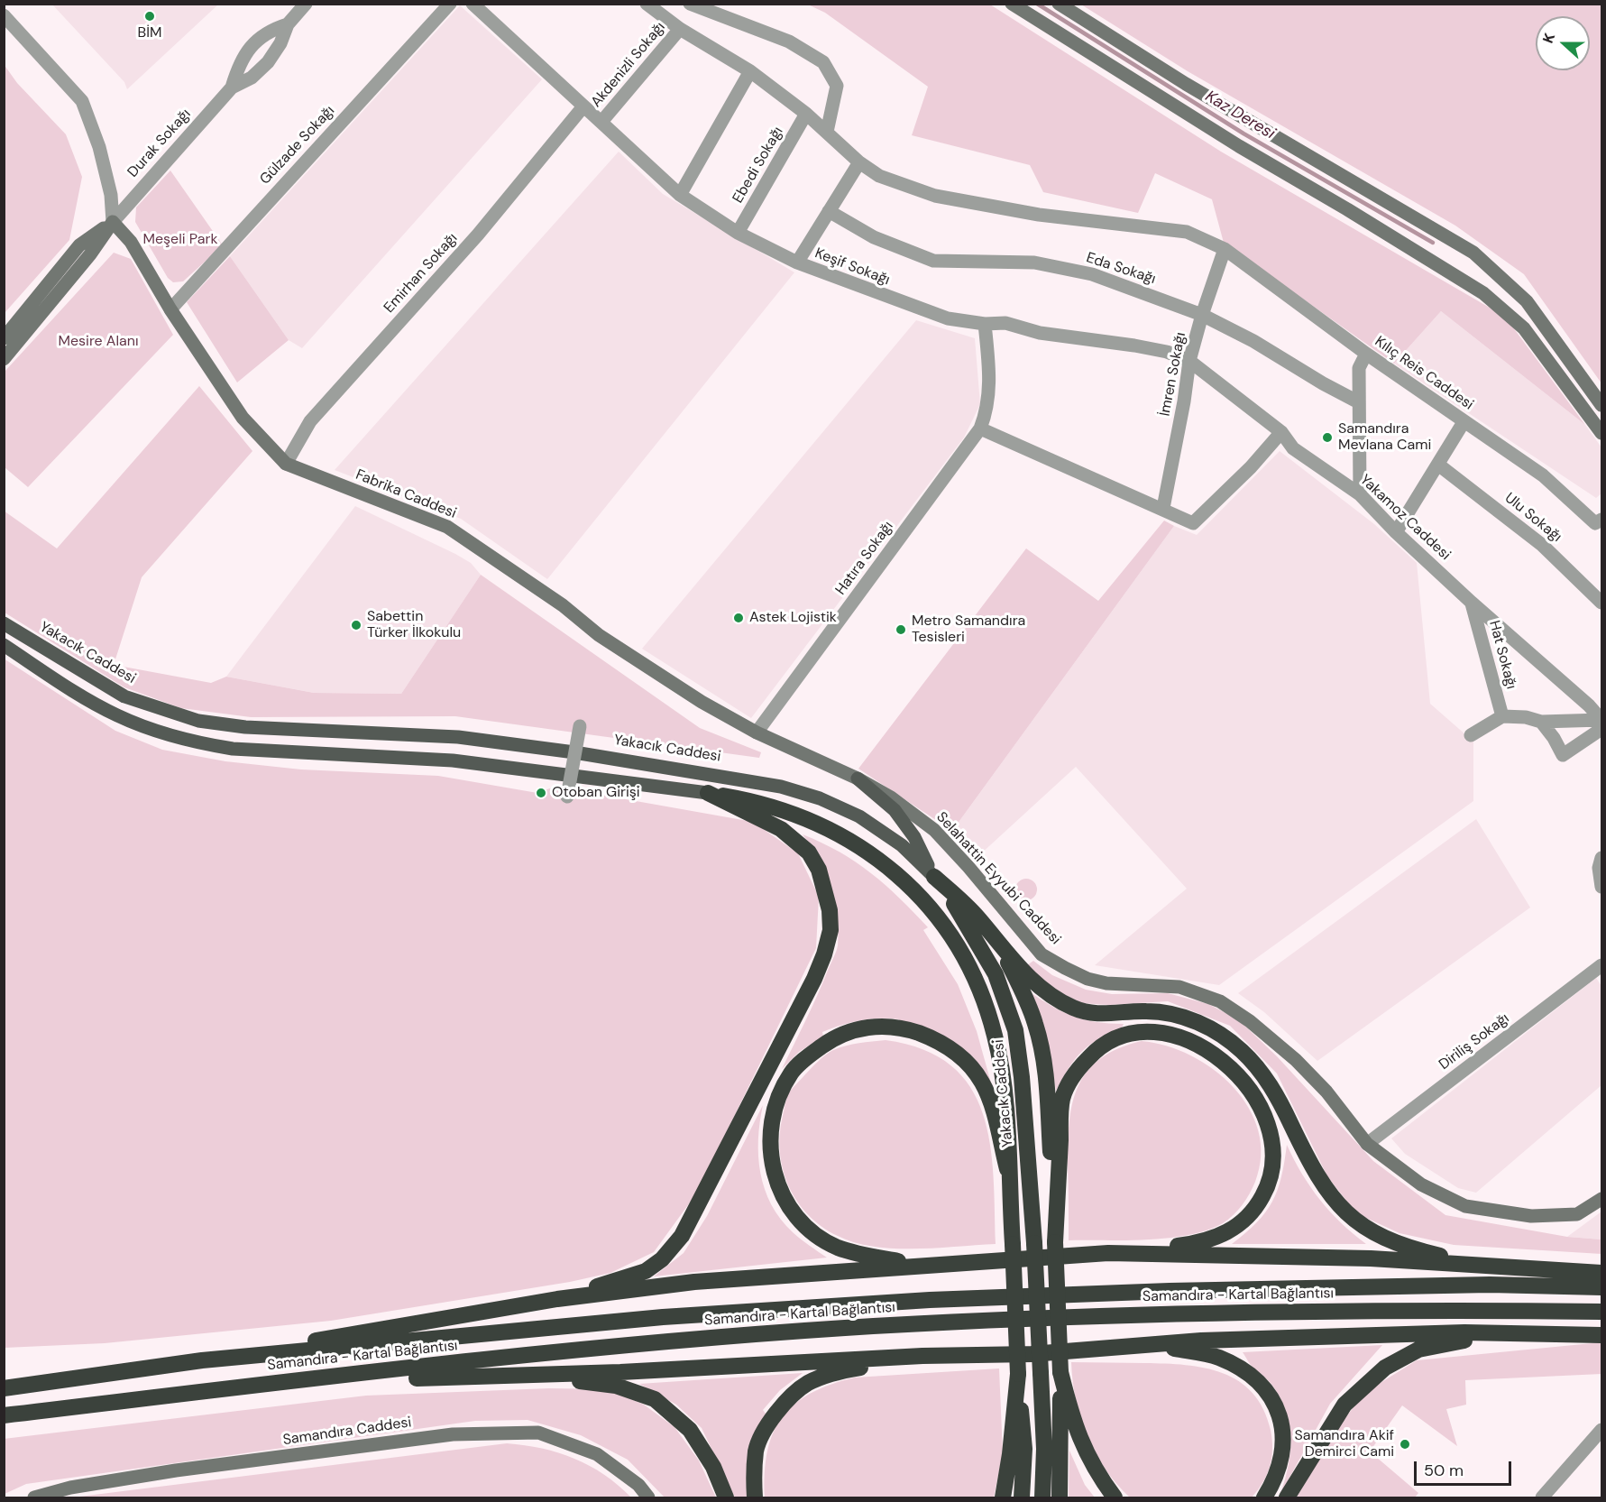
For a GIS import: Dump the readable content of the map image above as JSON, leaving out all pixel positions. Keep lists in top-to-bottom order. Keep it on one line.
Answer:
{"streets":{"highway":["Yakacık Caddesi","Samandıra - Kartal Bağlantısı"],"main road":["Durak Sokağı","Fabrika Caddesi","Selahattin Eyyubi Caddesi","Samandıra Caddesi"],"street":["Akdenizli Sokağı","Gülzade Sokağı","Ebedi Sokağı","Keşif Sokağı","Eda Sokağı","Emirhan Sokağı","Kılıç Reis Caddesi","İmren Sokağı","Yakamoz Caddesi","Ulu Sokağı","Hatıra Sokağı","Hat Sokağı","Diriliş Sokağı"]},"crossings":[["Akdenizli Sokağı","Keşif Sokağı"],["Akdenizli Sokağı","Kılıç Reis Caddesi"],["Durak Sokağı","Fabrika Caddesi"],["Gülzade Sokağı","Fabrika Caddesi"],["Ebedi Sokağı","Keşif Sokağı"],["Ebedi Sokağı","Kılıç Reis Caddesi"],["Keşif Sokağı","Emirhan Sokağı"],["Keşif Sokağı","İmren Sokağı"],["Keşif Sokağı","Yakamoz Caddesi"],["Eda Sokağı","İmren Sokağı"],["Emirhan Sokağı","Fabrika Caddesi"],["Kılıç Reis Caddesi","İmren Sokağı"],["Fabrika Caddesi","Hatıra Sokağı"],["Fabrika Caddesi","Selahattin Eyyubi Caddesi"],["Yakamoz Caddesi","Hat Sokağı"],["Hatıra Sokağı","Selahattin Eyyubi Caddesi"],["Selahattin Eyyubi Caddesi","Diriliş Sokağı"]],"water":["Kaz Deresi"],"parks":["Meşeli Park","Mesire Alanı"],"places":["BİM","Samandıra Mevlana Cami","Astek Lojistik","Sabettin Türker İlkokulu","Metro Samandıra Tesisleri","Otoban Girişi","Samandıra Akif Demirci Cami"],"scale_bar":"50 m","north":"left"}
